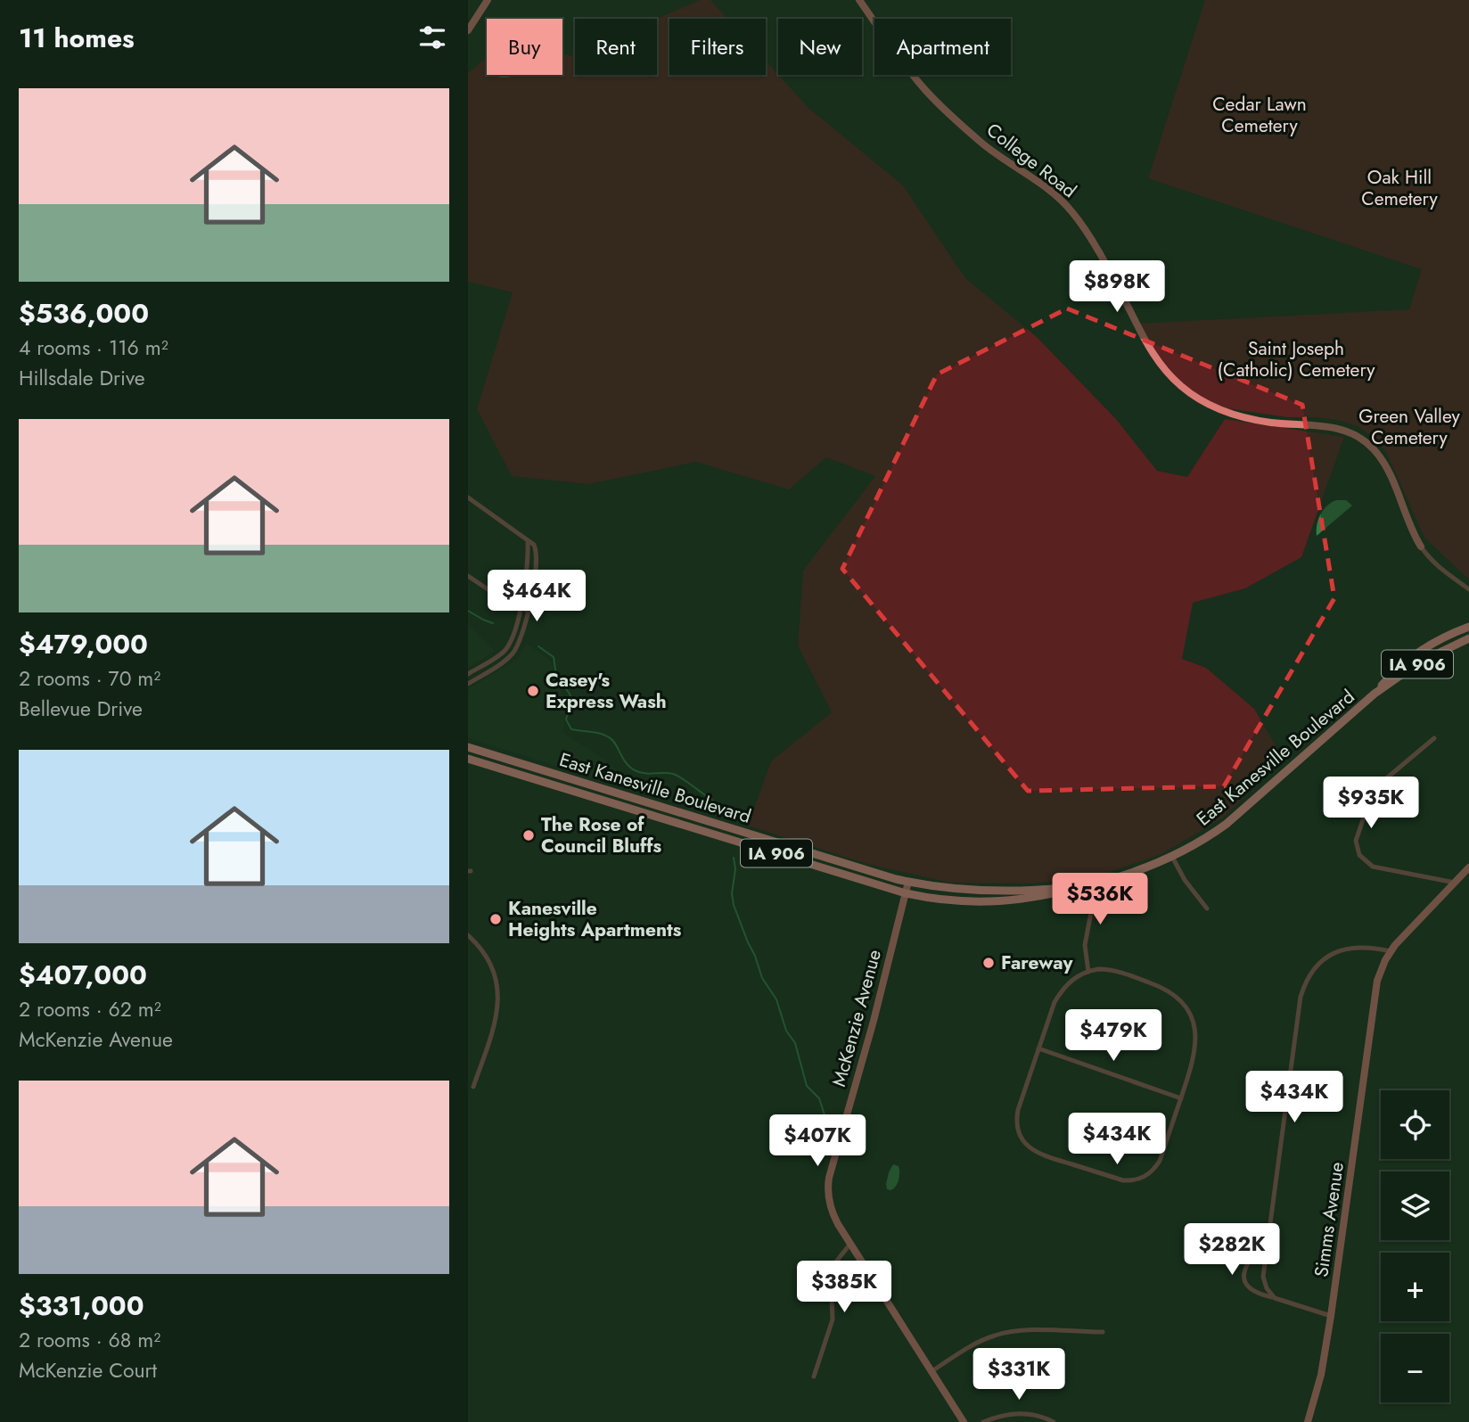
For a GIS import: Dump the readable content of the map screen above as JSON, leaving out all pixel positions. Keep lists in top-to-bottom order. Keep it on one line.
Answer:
{"streets":{"main road":["IA 906","East Kanesville Boulevard"],"street":["College Road","McKenzie Avenue","Simms Avenue"]},"crossings":[["East Kanesville Boulevard","McKenzie Avenue"]],"parks":["Cedar Lawn Cemetery","Oak Hill Cemetery","Saint Joseph (Catholic) Cemetery","Green Valley Cemetery"],"places":["Casey's Express Wash","The Rose of Council Bluffs","Kanesville Heights Apartments","Fareway"],"page":{"heading":"11 homes","chip":["Buy","Rent","Filters","New","Apartment"],"list":[{"name":"$536,000","note":"4 rooms · 116 m² · Hillsdale Drive"},{"name":"$479,000","note":"2 rooms · 70 m² · Bellevue Drive"},{"name":"$407,000","note":"2 rooms · 62 m² · McKenzie Avenue"},{"name":"$331,000","note":"2 rooms · 68 m² · McKenzie Court"}],"price":["$898K","$464K","$935K","$536K","$479K","$434K","$434K","$407K","$282K","$385K","$331K"],"map_buttons":["+","−"]}}
